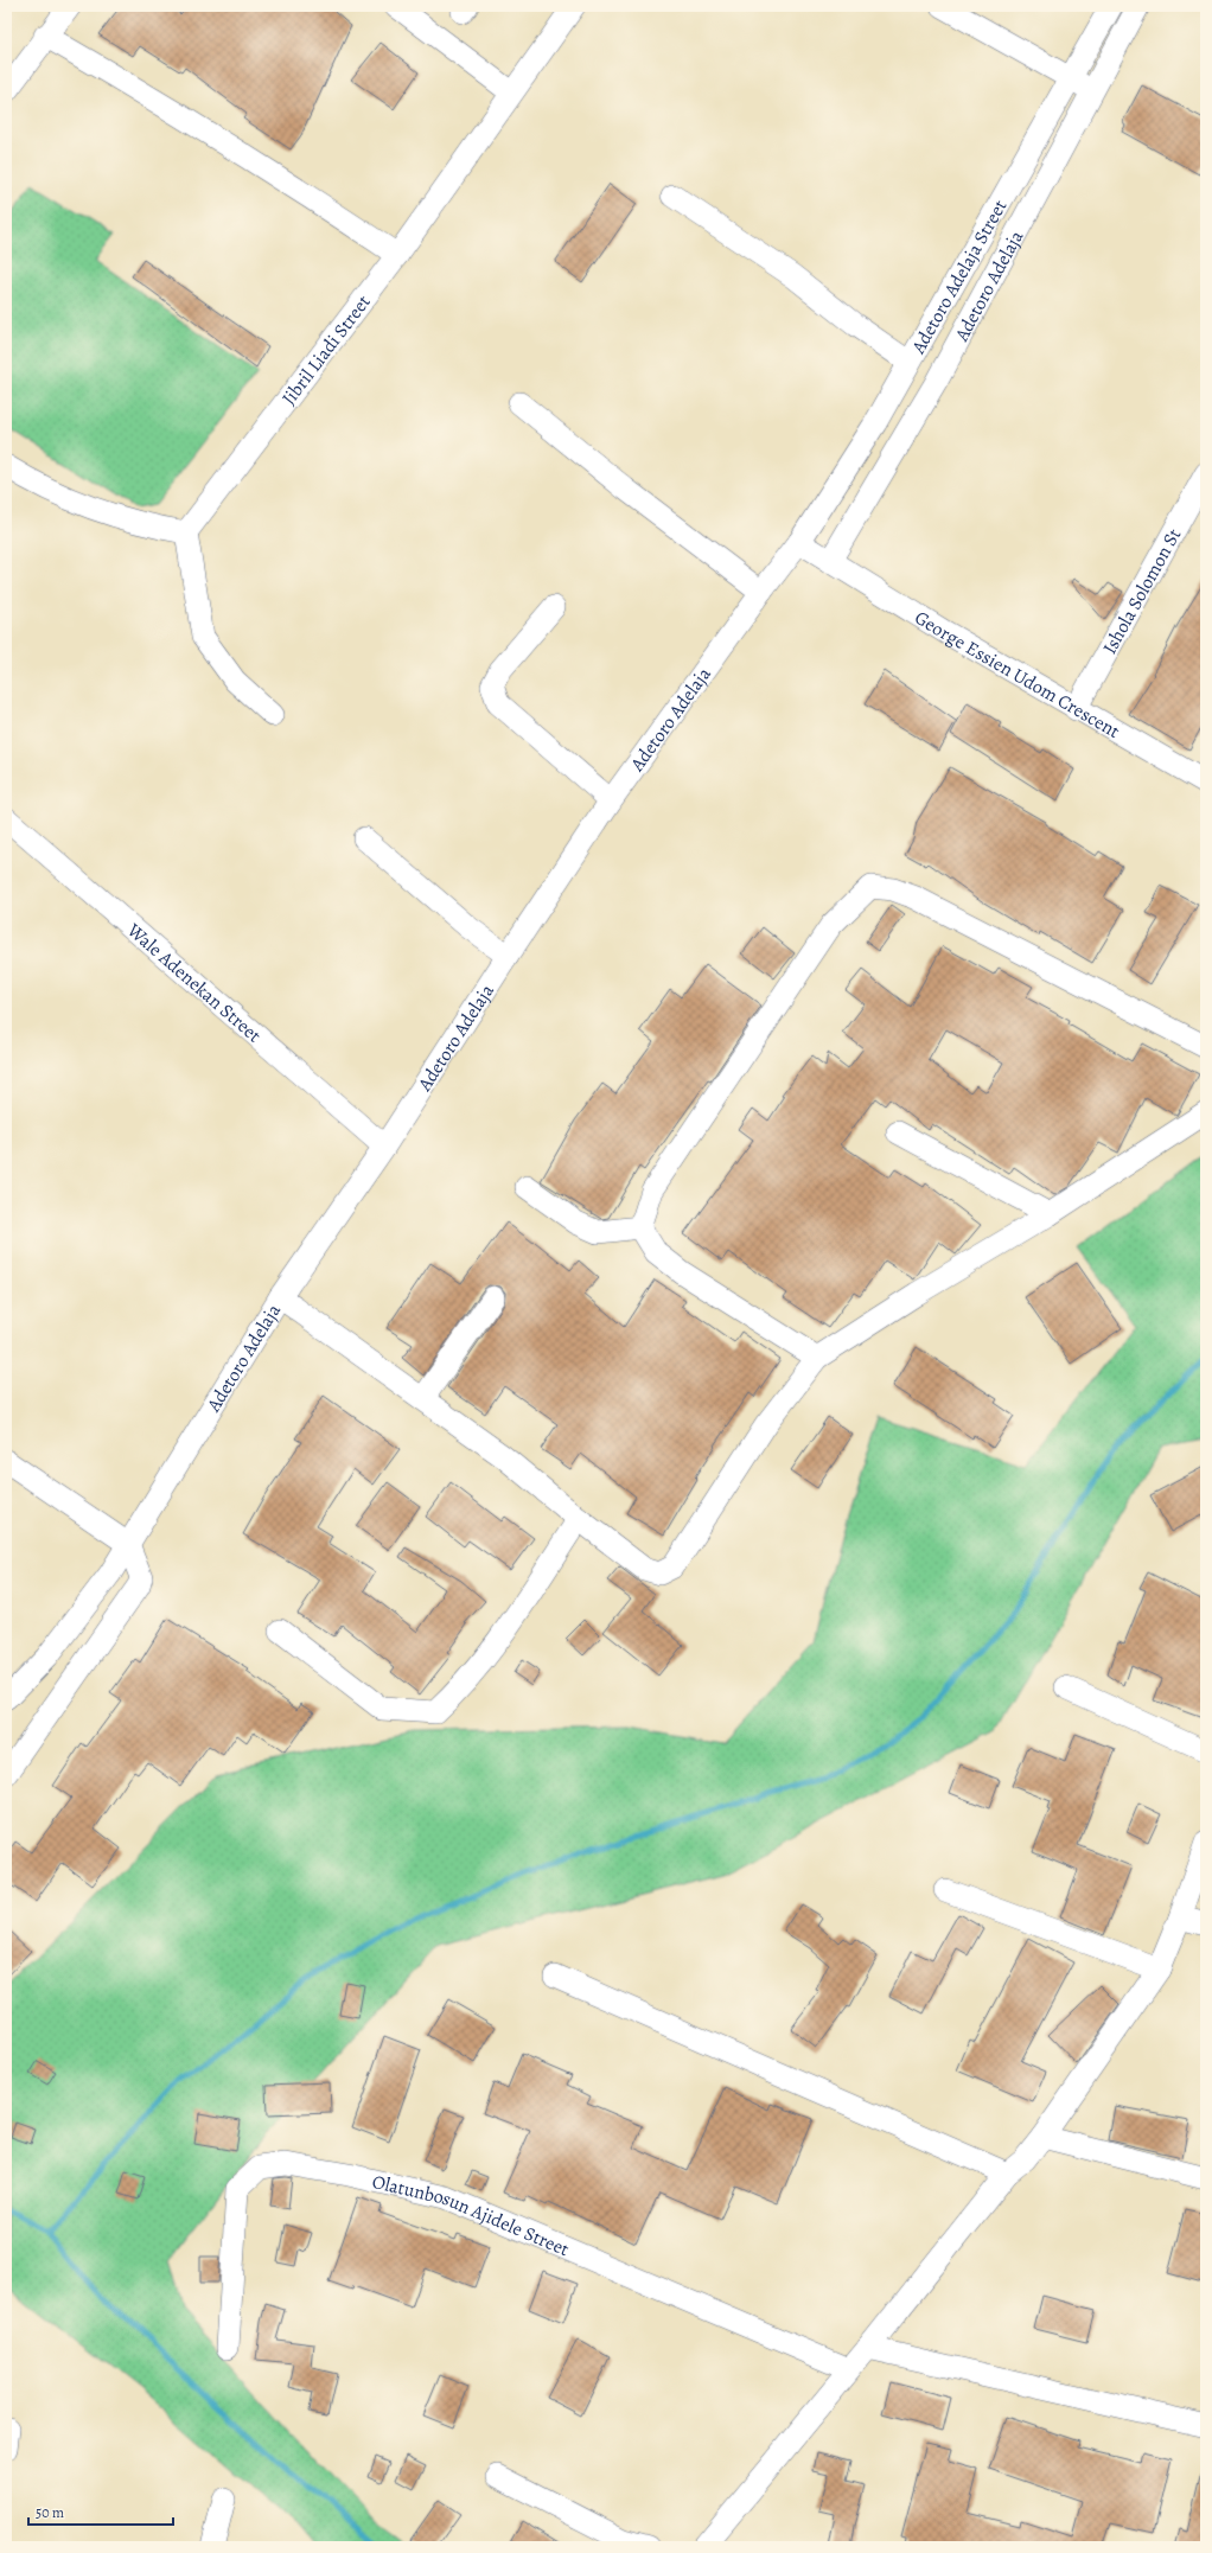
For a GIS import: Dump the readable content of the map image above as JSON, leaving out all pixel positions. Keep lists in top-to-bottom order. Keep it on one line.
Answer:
{"streets":{"street":["Adetoro Adelaja Street","Adetoro Adelaja","Jibril Liadi Street","Ishola Solomon St","George Essien Udom Crescent","Wale Adenekan Street","Olatunbosun Ajidele Street"]},"crossings":[["Adetoro Adelaja Street","Adetoro Adelaja"],["Adetoro Adelaja Street","George Essien Udom Crescent"],["Adetoro Adelaja","George Essien Udom Crescent"],["Adetoro Adelaja","Wale Adenekan Street"],["Ishola Solomon St","George Essien Udom Crescent"]],"scale_bar":"50 m"}
